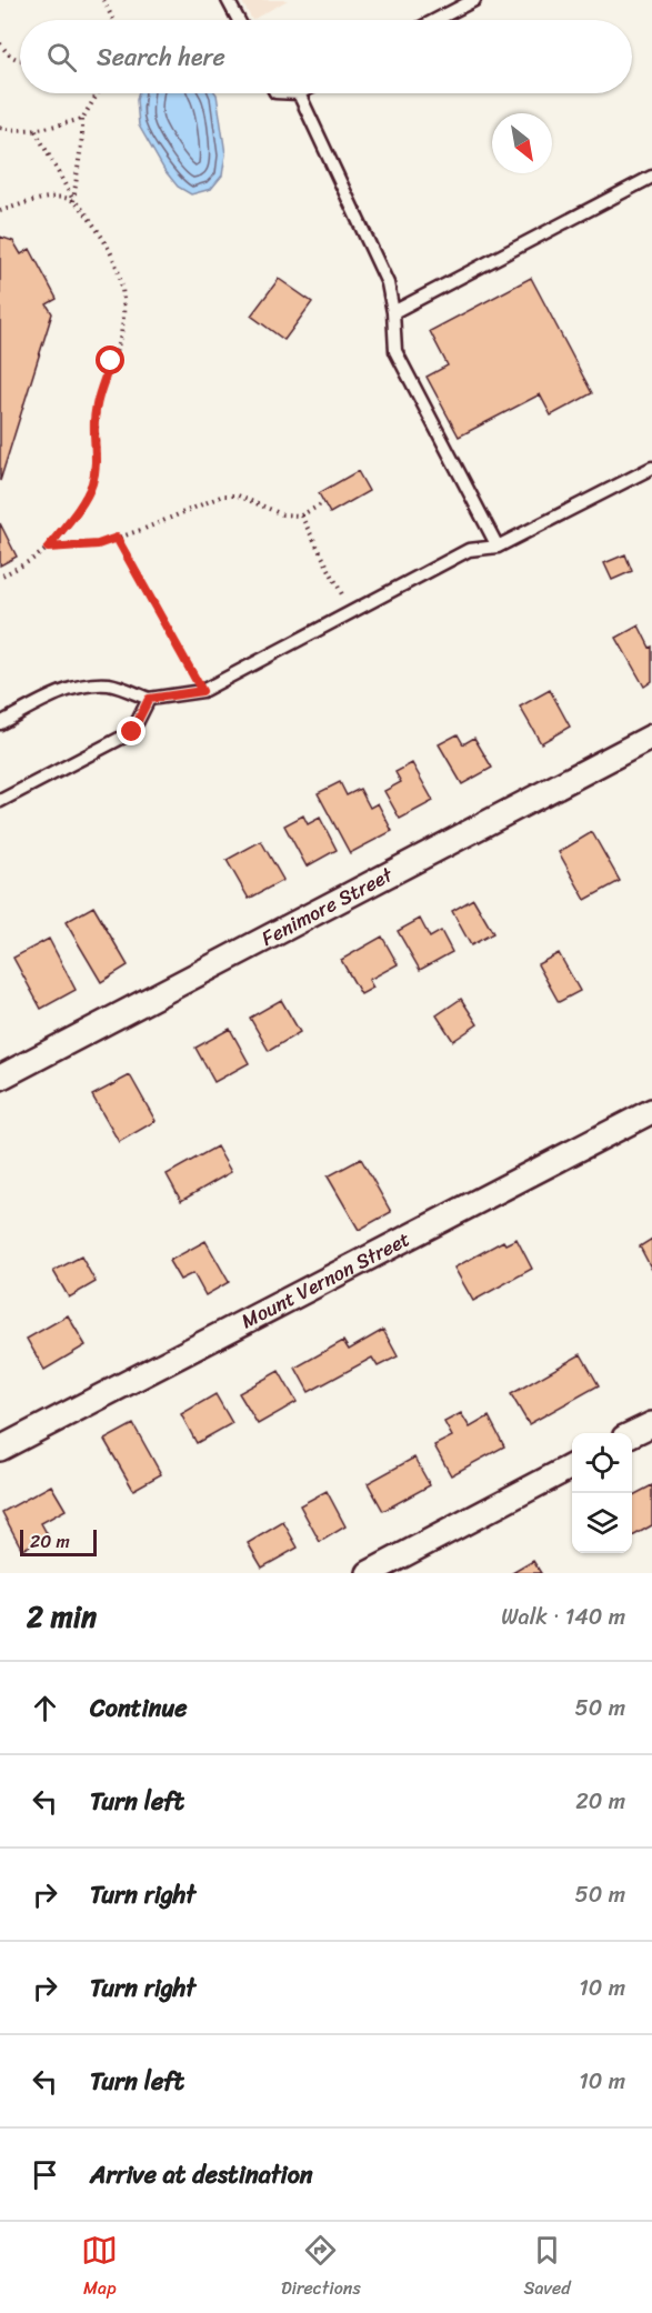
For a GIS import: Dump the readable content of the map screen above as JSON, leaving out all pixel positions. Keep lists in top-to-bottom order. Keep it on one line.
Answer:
{"streets":{"street":["Fenimore Street","Mount Vernon Street"]},"scale_bar":"20 m","north":"bottom right","page":{"search":"Search here","scale":"20 m","heading":["2 min","Walk · 140 m"],"list":[["Continue","50 m"],["Turn left","20 m"],["Turn right","50 m"],["Turn right","10 m"],["Turn left","10 m"],"Arrive at destination"],"nav":["Map","Directions","Saved"]}}
